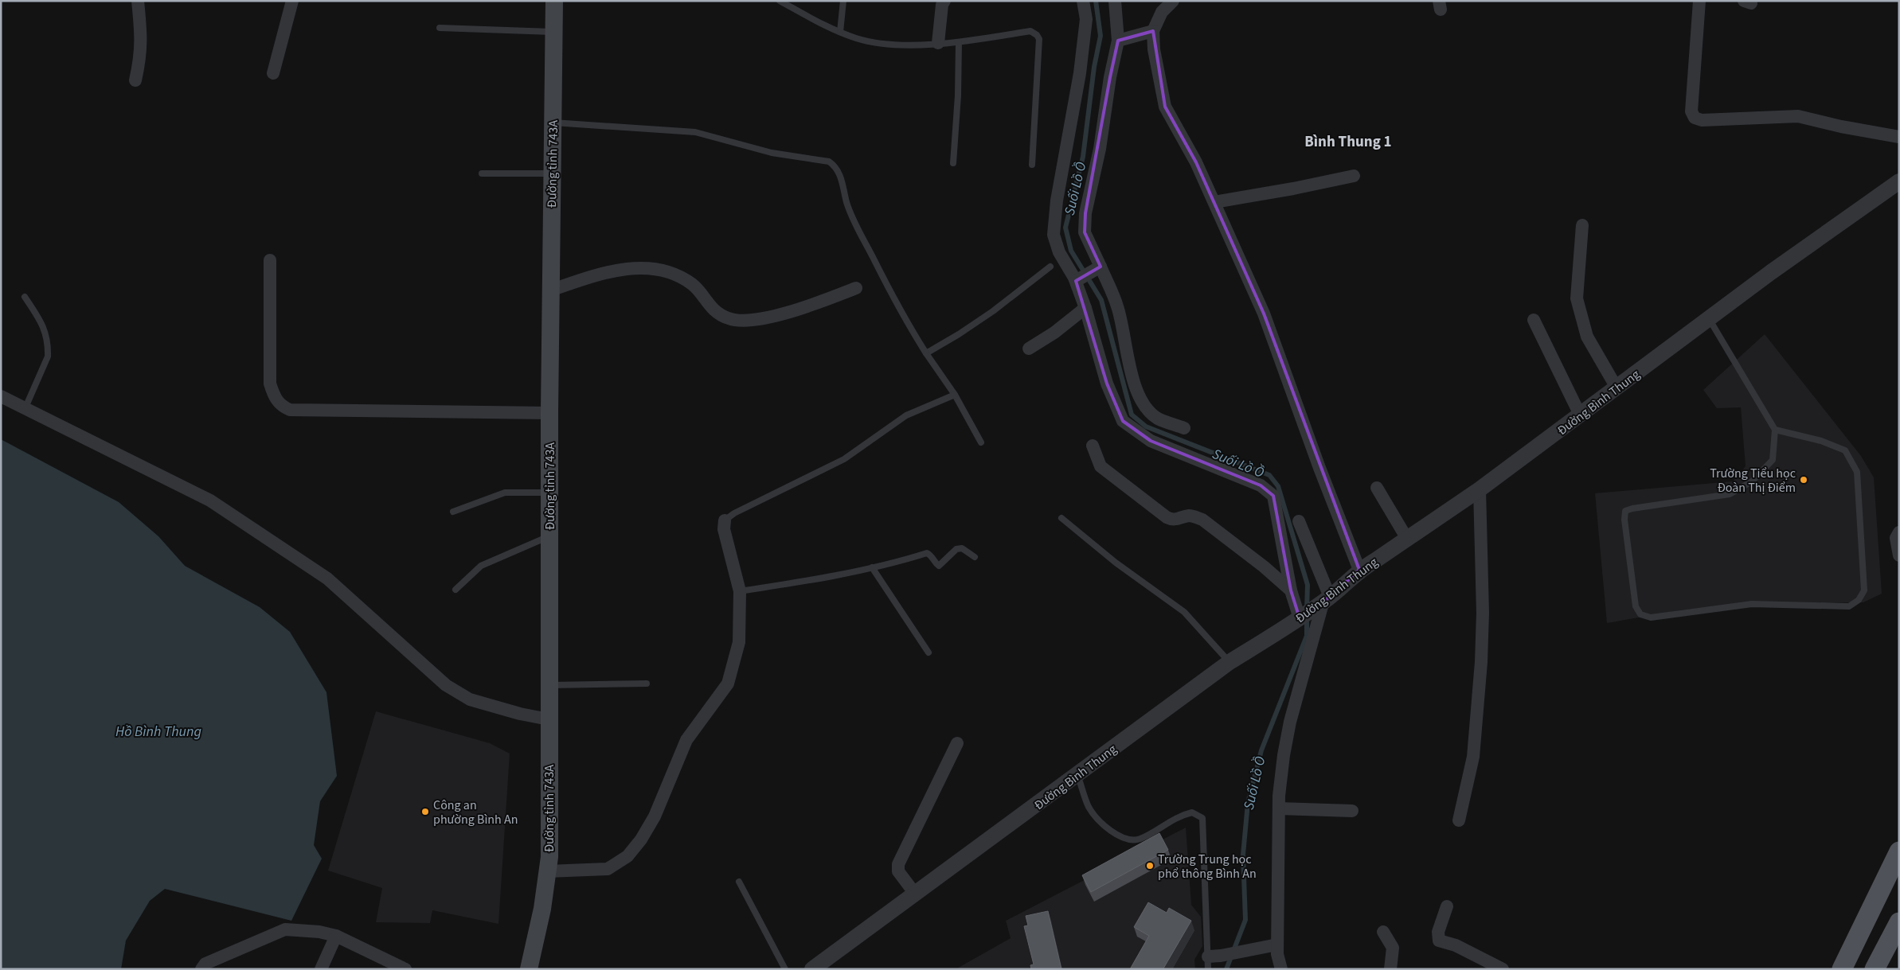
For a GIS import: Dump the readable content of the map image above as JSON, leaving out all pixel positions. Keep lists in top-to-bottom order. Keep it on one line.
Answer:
{"streets":{"main road":["Đường tỉnh 743A"],"street":["Đường Bình Thung"]},"districts":["Bình Thung 1"],"water":["Suối Lồ Ồ","Hồ Bình Thung"],"places":["Trường Tiểu học Đoàn Thị Điểm","Công an phường Bình An","Trường Trung học phổ thông Bình An"]}
